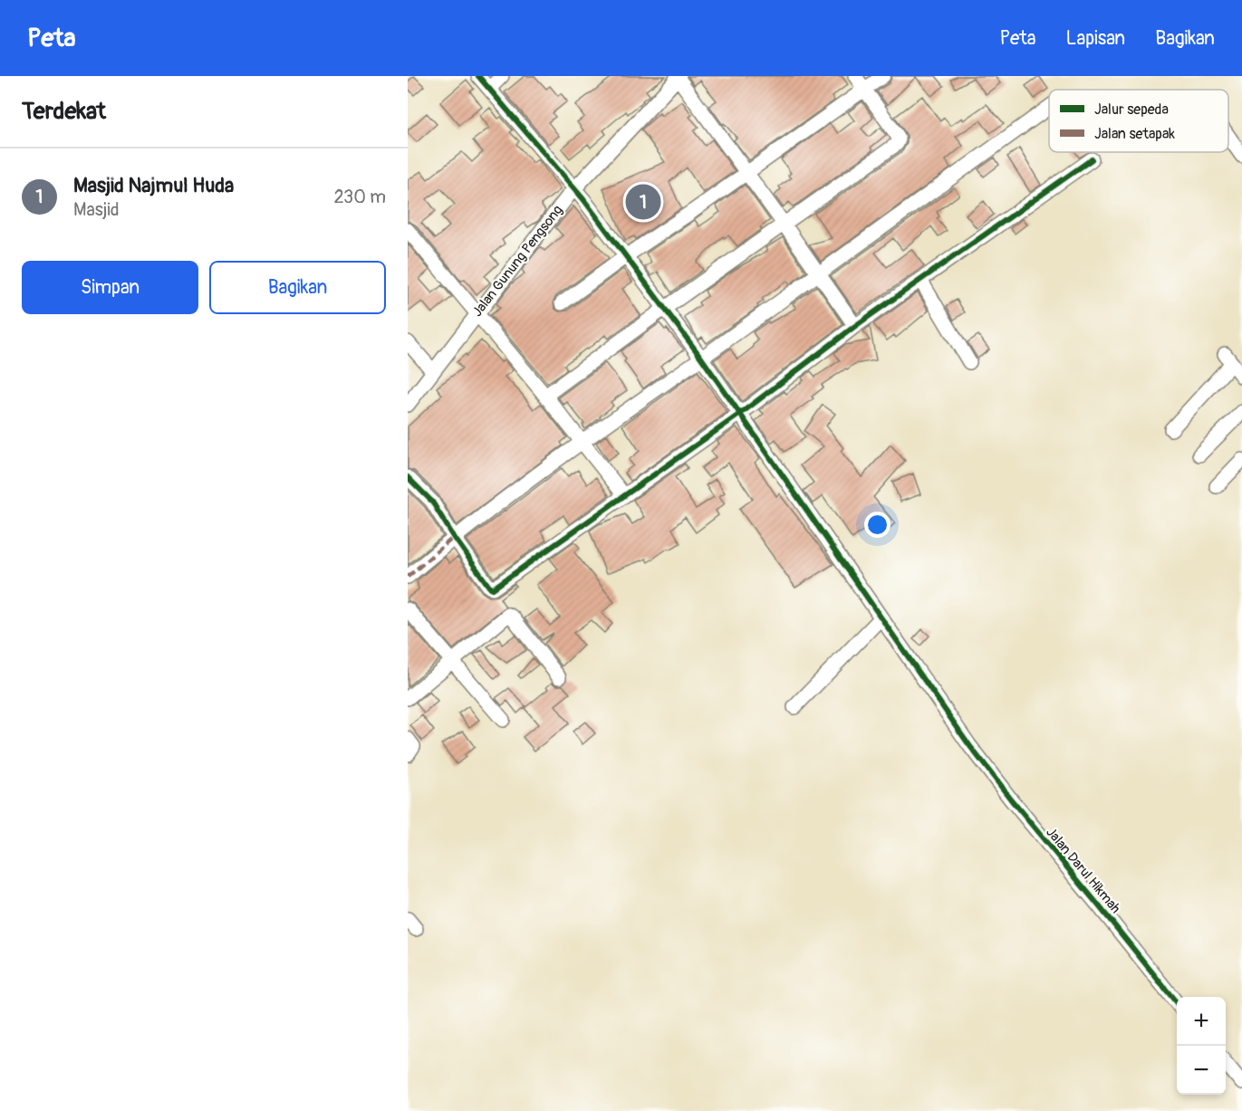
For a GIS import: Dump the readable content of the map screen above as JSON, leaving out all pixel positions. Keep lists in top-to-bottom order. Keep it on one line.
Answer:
{"streets":{"street":["Jalan Gunung Pengsong","Jalan Darul Hikmah"]},"crossings":[["Jalan Gunung Pengsong","Jalan Darul Hikmah"]],"legend":["Jalur sepeda","Jalan setapak"],"page":{"header":"Peta","nav":["Peta","Lapisan","Bagikan"],"heading":"Terdekat","list":[{"mark":"1","name":"Masjid Najmul Huda","note":"Masjid","value":"230 m"}],"pins":"1","buttons":["Simpan","Bagikan"],"map_buttons":["+","−"]}}
